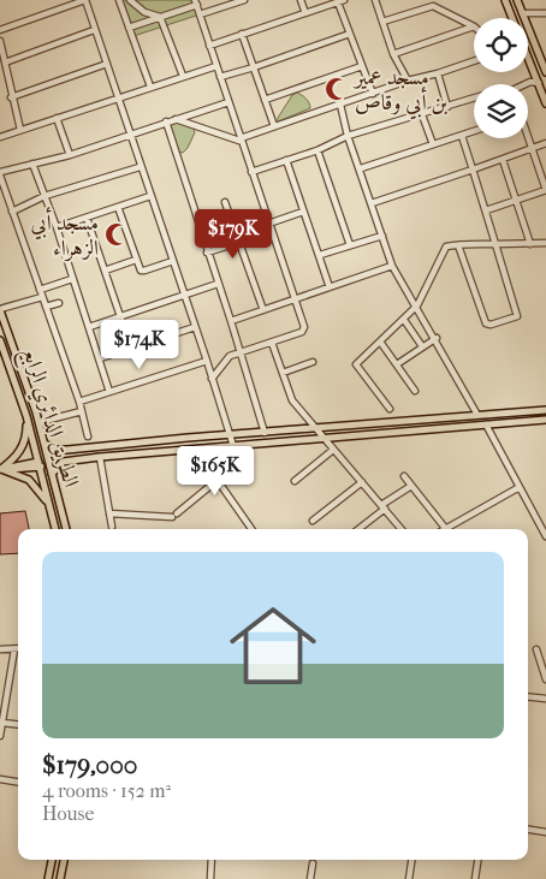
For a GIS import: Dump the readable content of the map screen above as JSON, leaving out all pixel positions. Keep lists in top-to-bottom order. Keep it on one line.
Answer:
{"streets":{"main road":["الطريق الدائري الرابع"]},"places":{"mosque":["مسجد عمير بن أبي وقاص","مسجد أبي الزهراء"]},"page":{"price":["$179K","$174K","$165K"],"list":[{"name":"$179,000","note":"4 rooms · 152 m² · House"}]}}
